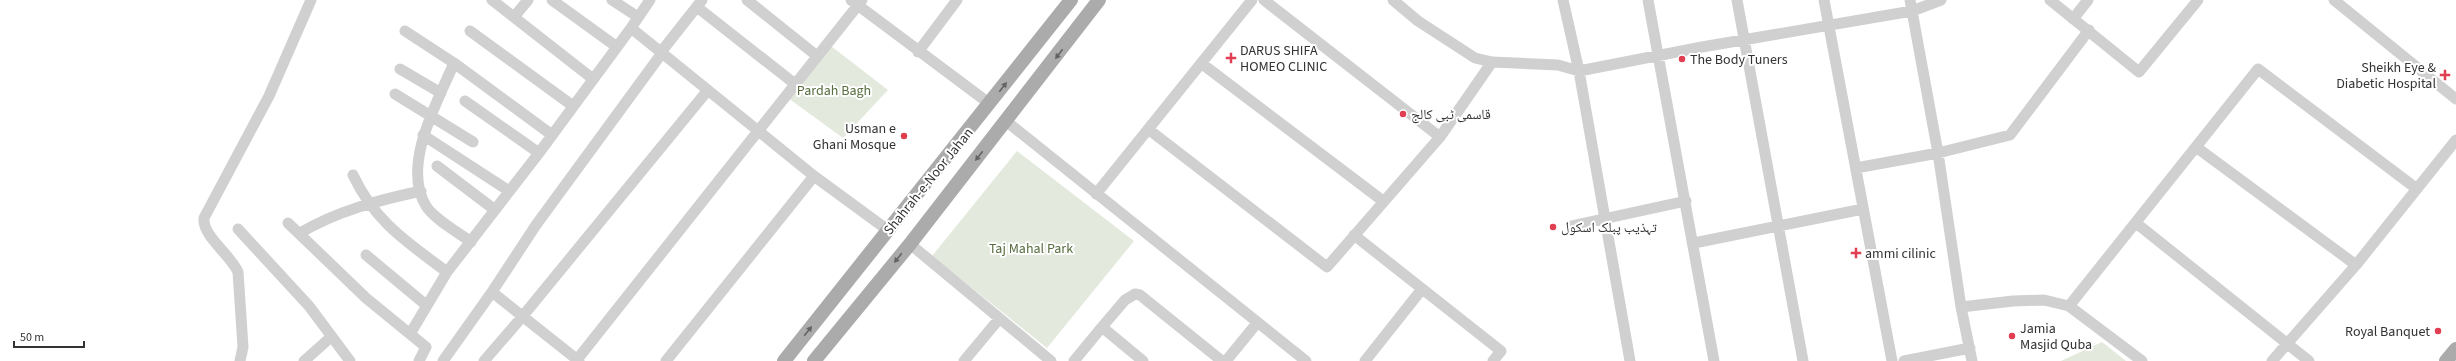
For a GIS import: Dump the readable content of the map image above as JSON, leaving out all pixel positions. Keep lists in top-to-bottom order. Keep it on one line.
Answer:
{"streets":{"main road":["Shahrah-e-Noor Jahan"]},"parks":["Pardah Bagh","Taj Mahal Park"],"places":{"health":["DARUS SHIFA HOMEO CLINIC","Sheikh Eye & Diabetic Hospital","ammi cilinic"],"other":["The Body Tuners","قاسمی ٹبی کالج","Usman e Ghani Mosque","تہذیب پبلک اسکول","Royal Banquet","Jamia Masjid Quba"]},"scale_bar":"50 m"}
